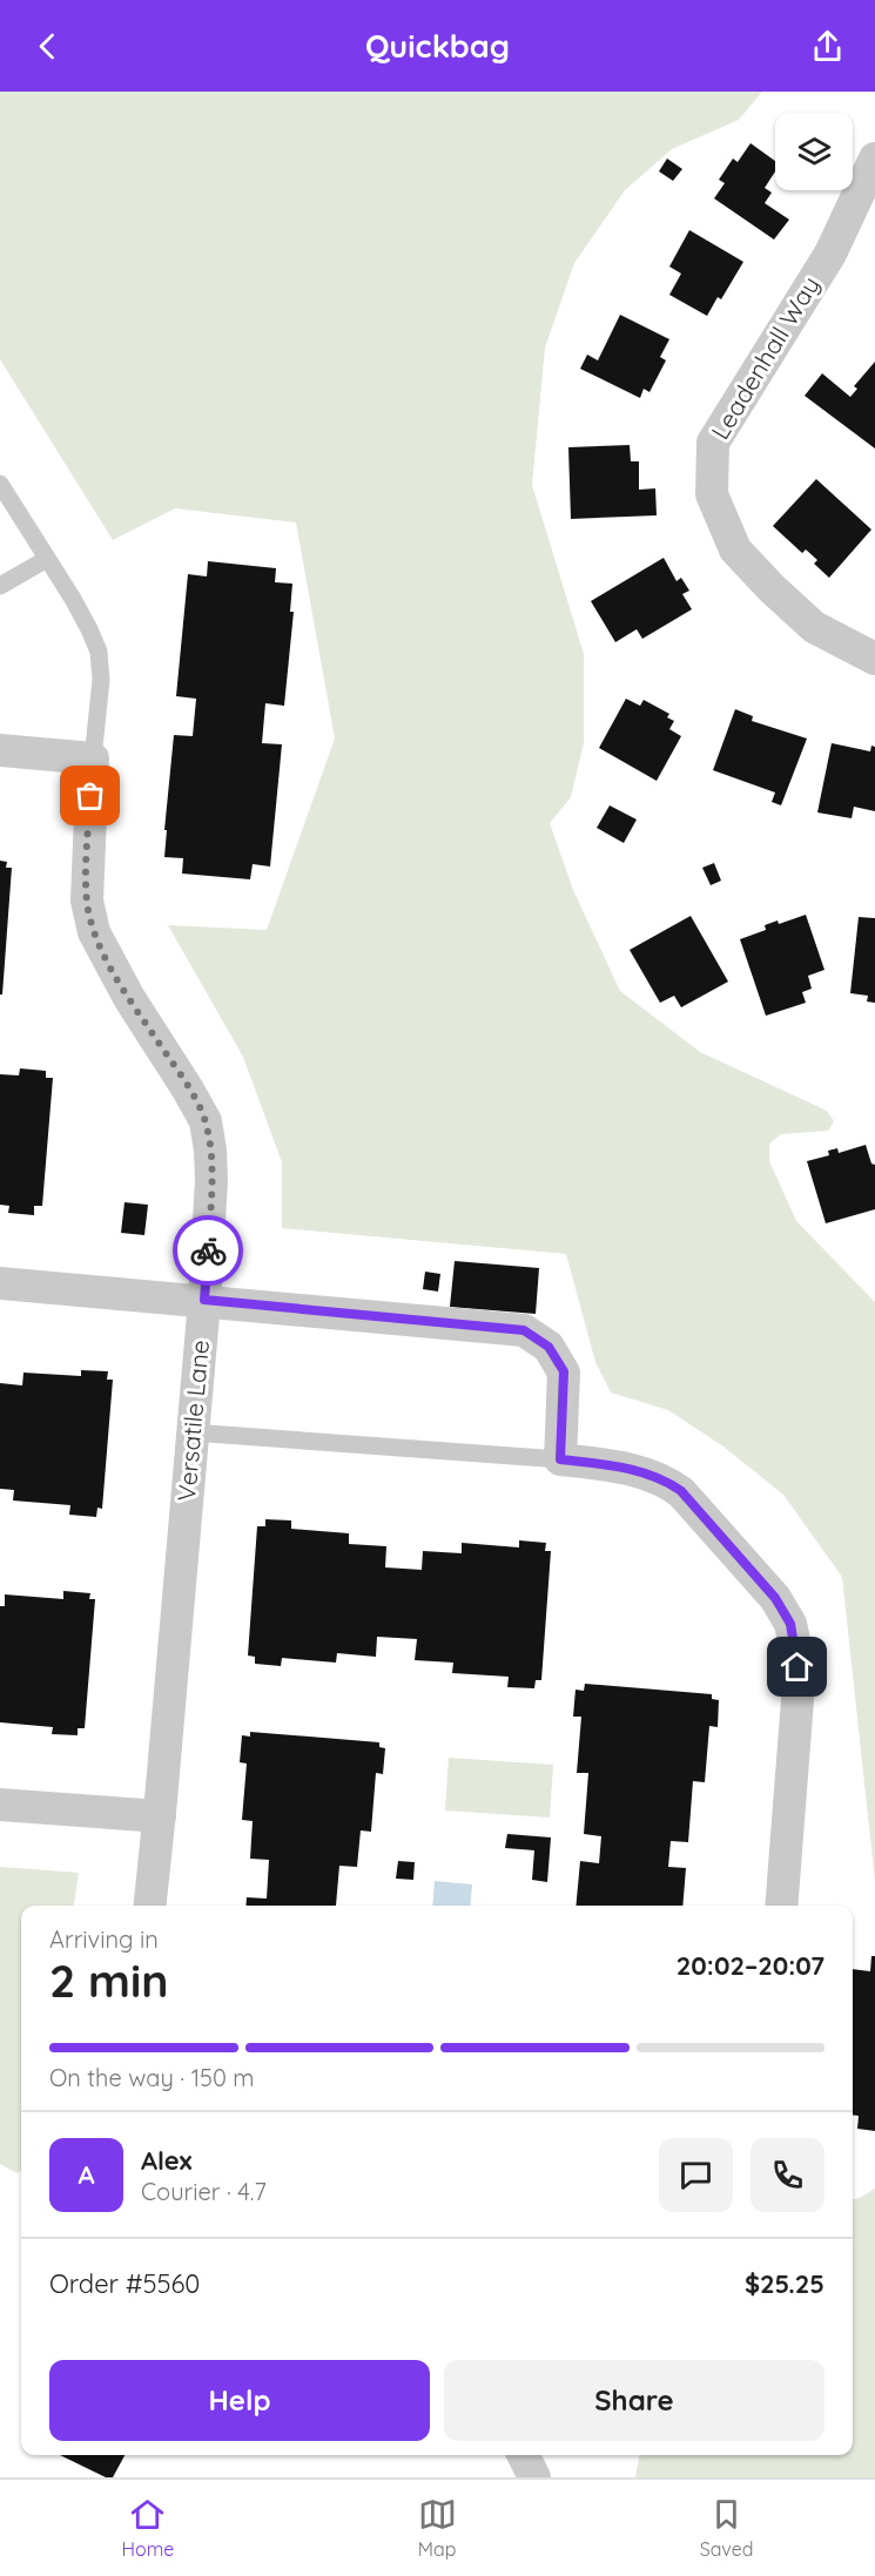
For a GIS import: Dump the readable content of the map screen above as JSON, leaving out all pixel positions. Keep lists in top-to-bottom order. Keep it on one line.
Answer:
{"streets":{"street":["Leadenhall Way","Versatile Lane"]},"page":{"header":"Quickbag","heading":["2 min","Arriving in","20:02–20:07"],"panel":["Alex","Courier · 4.7","Order #5560","$25.25"],"bar":"On the way · 150 m","round":"A","buttons":["Help","Share"],"tabs":["Home","Map","Saved"]}}
